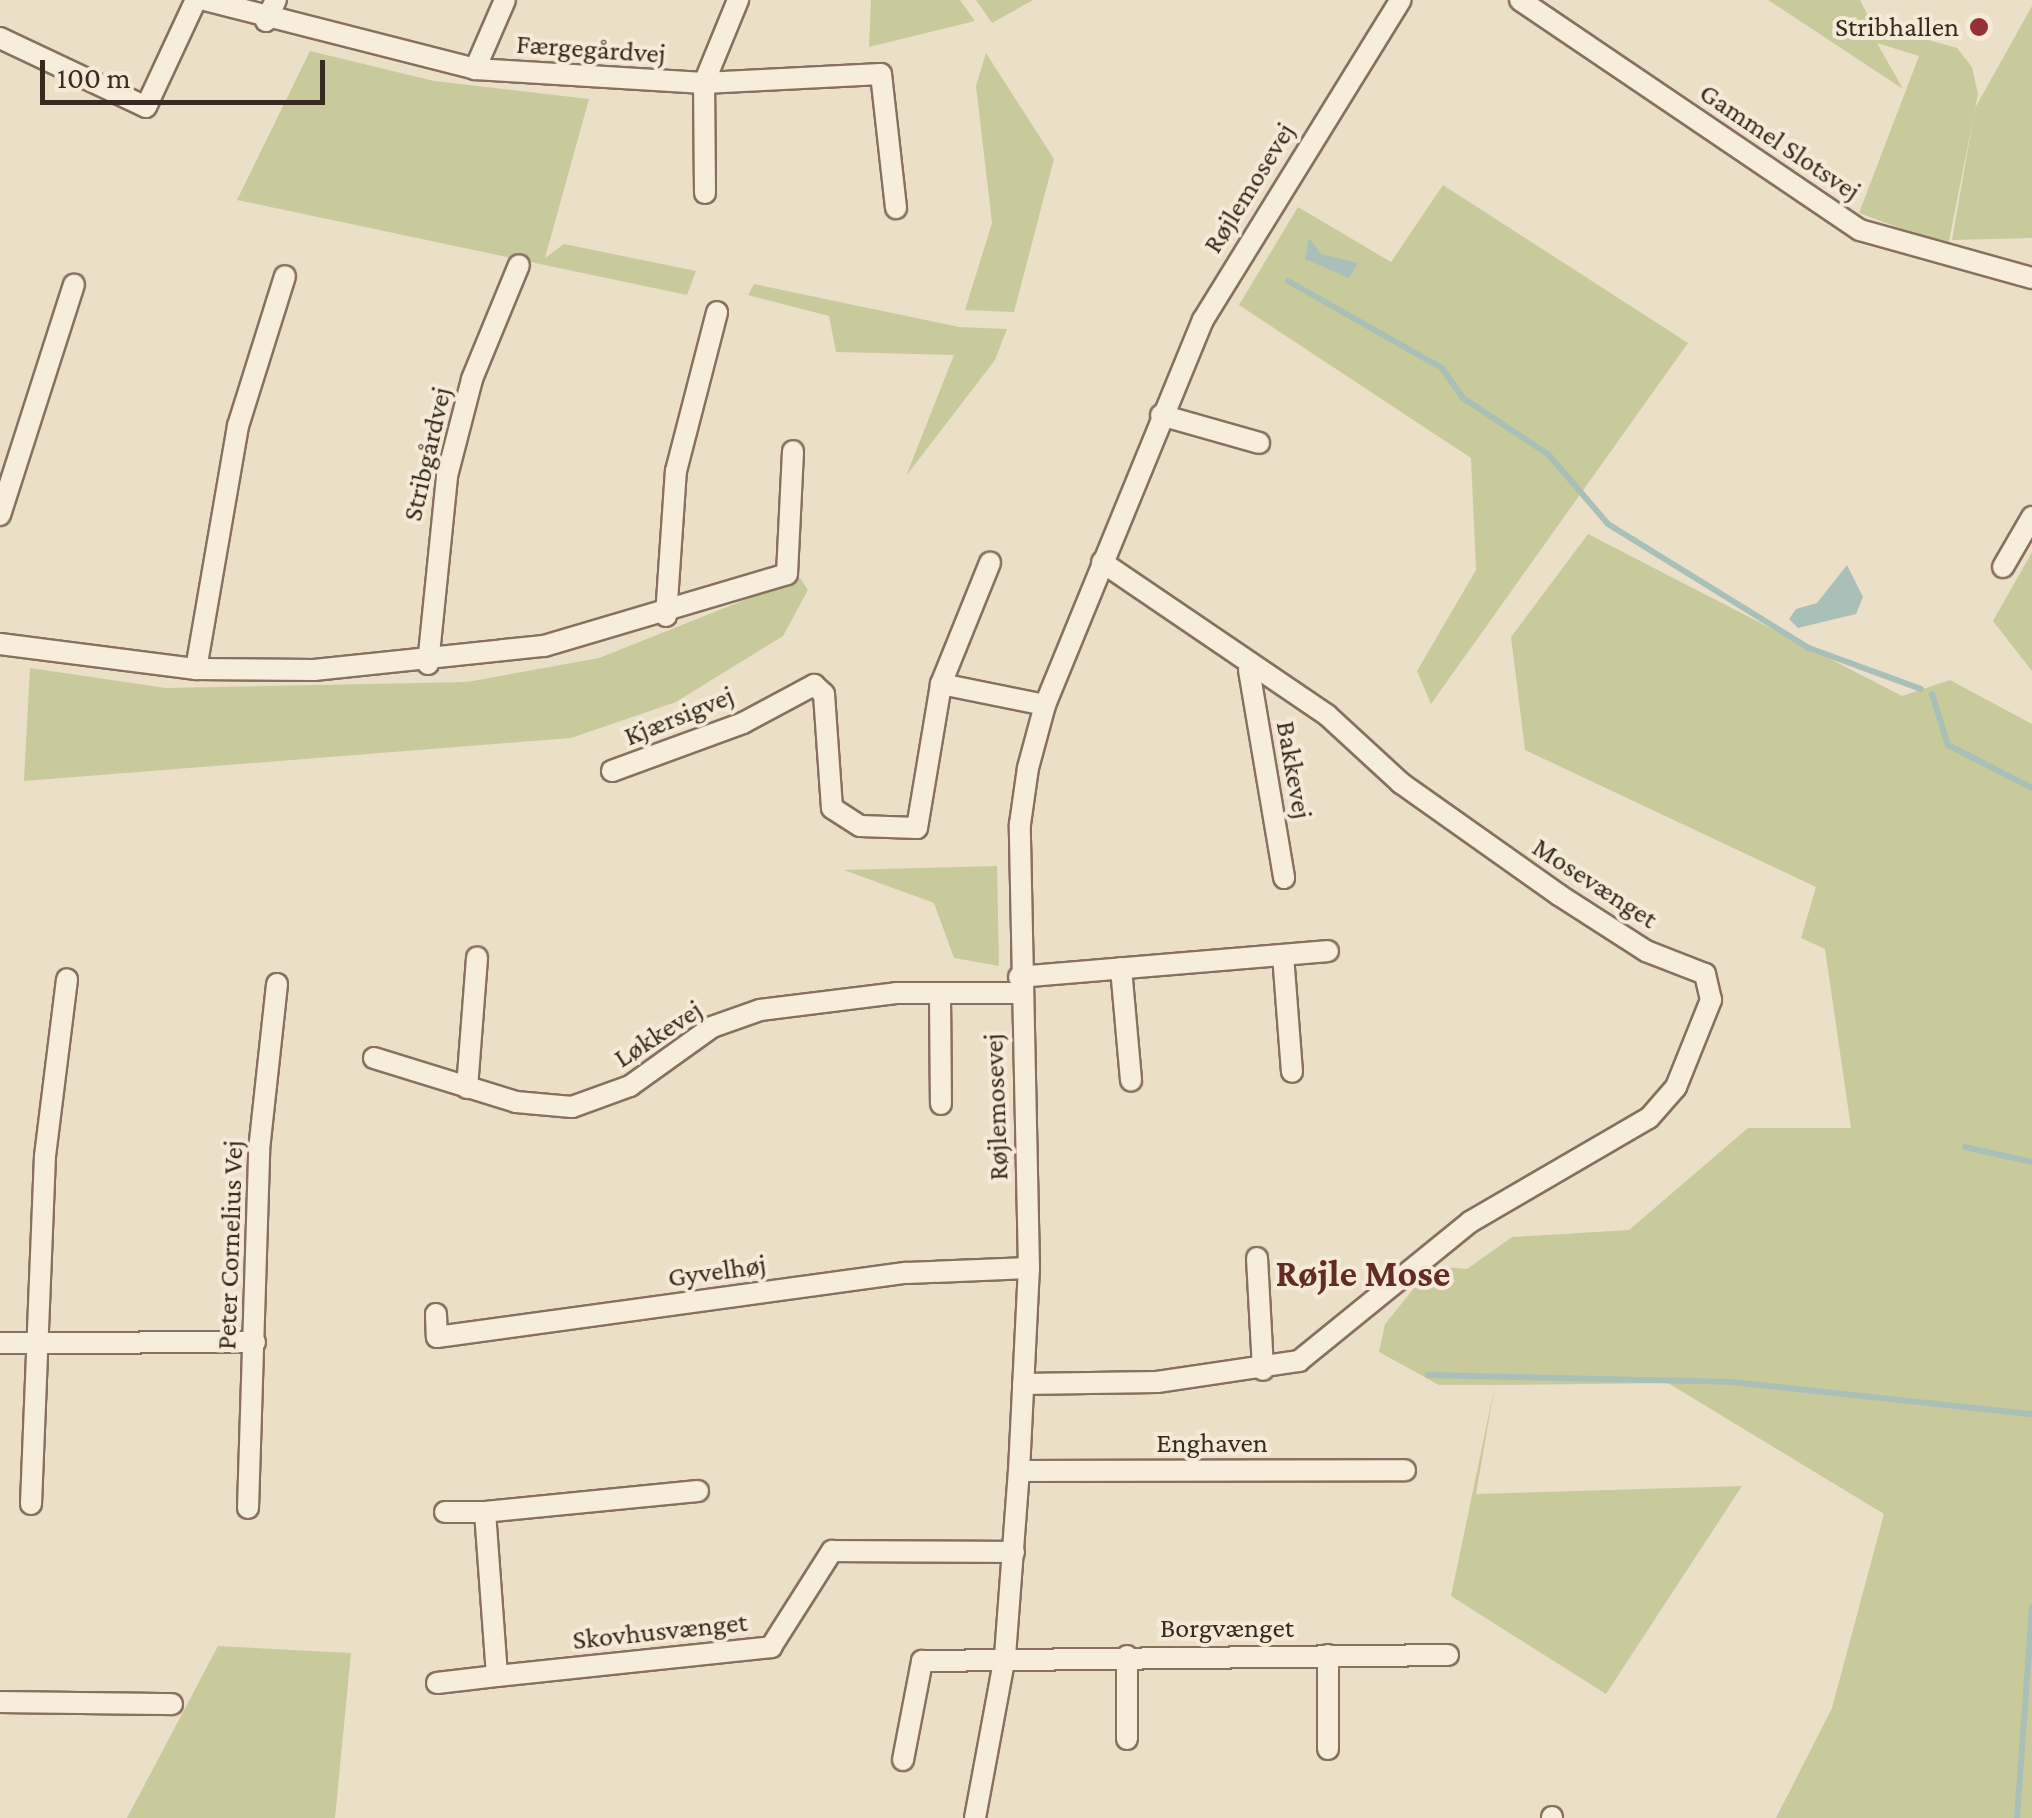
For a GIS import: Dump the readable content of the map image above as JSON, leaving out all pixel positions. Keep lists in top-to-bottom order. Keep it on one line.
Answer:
{"streets":{"street":["Færgegårdvej","Gammel Slotsvej","Røjlemosevej","Stribgårdvej","Kjærsigvej","Bakkevej","Mosevænget","Løkkevej","Peter Cornelius Vej","Gyvelhøj","Enghaven","Borgvænget","Skovhusvænget"]},"crossings":[["Røjlemosevej","Mosevænget"],["Røjlemosevej","Løkkevej"],["Røjlemosevej","Gyvelhøj"],["Røjlemosevej","Enghaven"],["Røjlemosevej","Borgvænget"],["Røjlemosevej","Skovhusvænget"],["Bakkevej","Mosevænget"]],"districts":["Røjle Mose"],"places":["Stribhallen"],"scale_bar":"100 m"}
